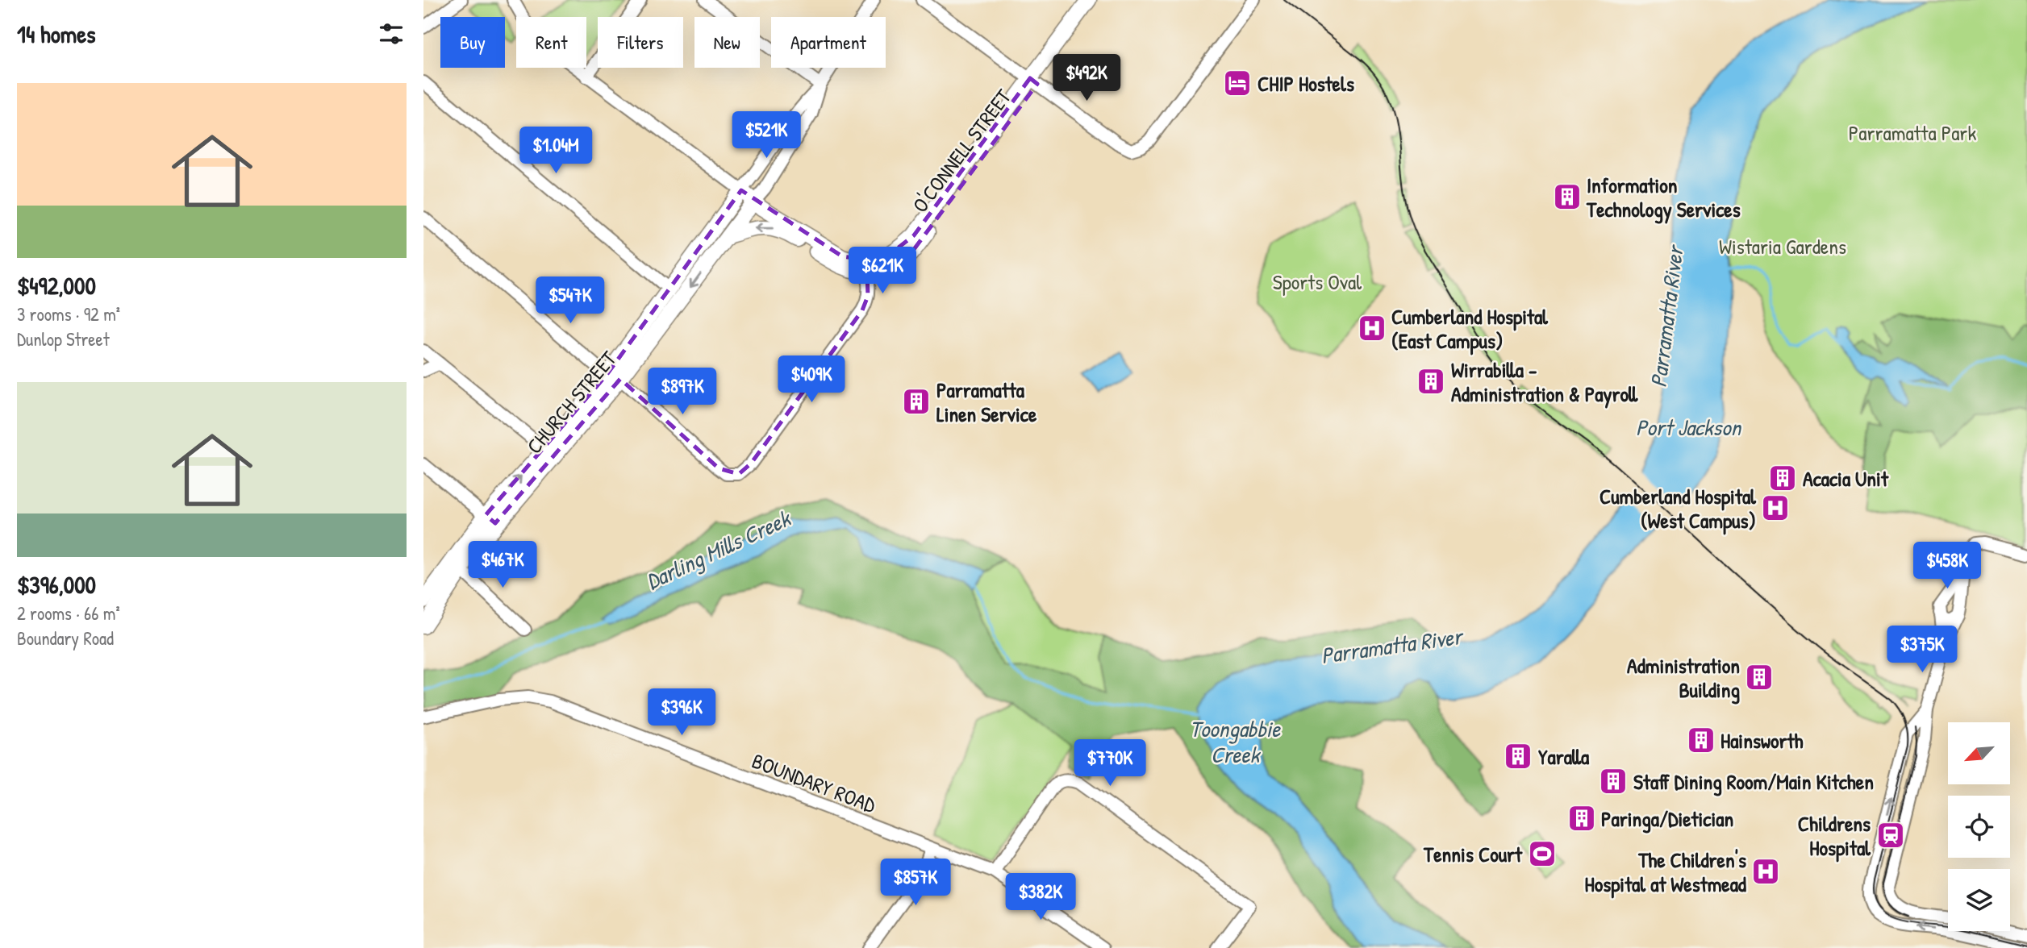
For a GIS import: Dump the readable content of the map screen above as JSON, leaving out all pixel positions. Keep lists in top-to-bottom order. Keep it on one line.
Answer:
{"streets":{"main road":["O'CONNELL STREET","CHURCH STREET"],"street":["BOUNDARY ROAD"]},"water":["Parramatta River","Port Jackson","Darling Mills Creek","Toongabbie Creek"],"parks":["Parramatta Park","Wistaria Gardens","Sports Oval"],"places":{"hotel":["CHIP Hostels"],"building":["Information Technology Services","Wirrabilla - Administration & Payroll","Parramatta Linen Service","Acacia Unit","Administration Building","Hainsworth","Yaralla","Staff Dining Room/Main Kitchen","Paringa/Dietician"],"hospital":["Cumberland Hospital (East Campus)","Cumberland Hospital (West Campus)","The Children's Hospital at Westmead"],"station":["Childrens Hospital"],"sports":["Tennis Court"]},"north":"bottom left","page":{"heading":"14 homes","chip":["Buy","Rent","Filters","New","Apartment"],"price":["$492K","$521K","$1.04M","$621K","$547K","$409K","$897K","$467K","$458K","$375K","$396K","$770K","$857K","$382K"],"list":[{"name":"$492,000","note":"3 rooms · 92 m² · Dunlop Street"},{"name":"$396,000","note":"2 rooms · 66 m² · Boundary Road"}]}}
